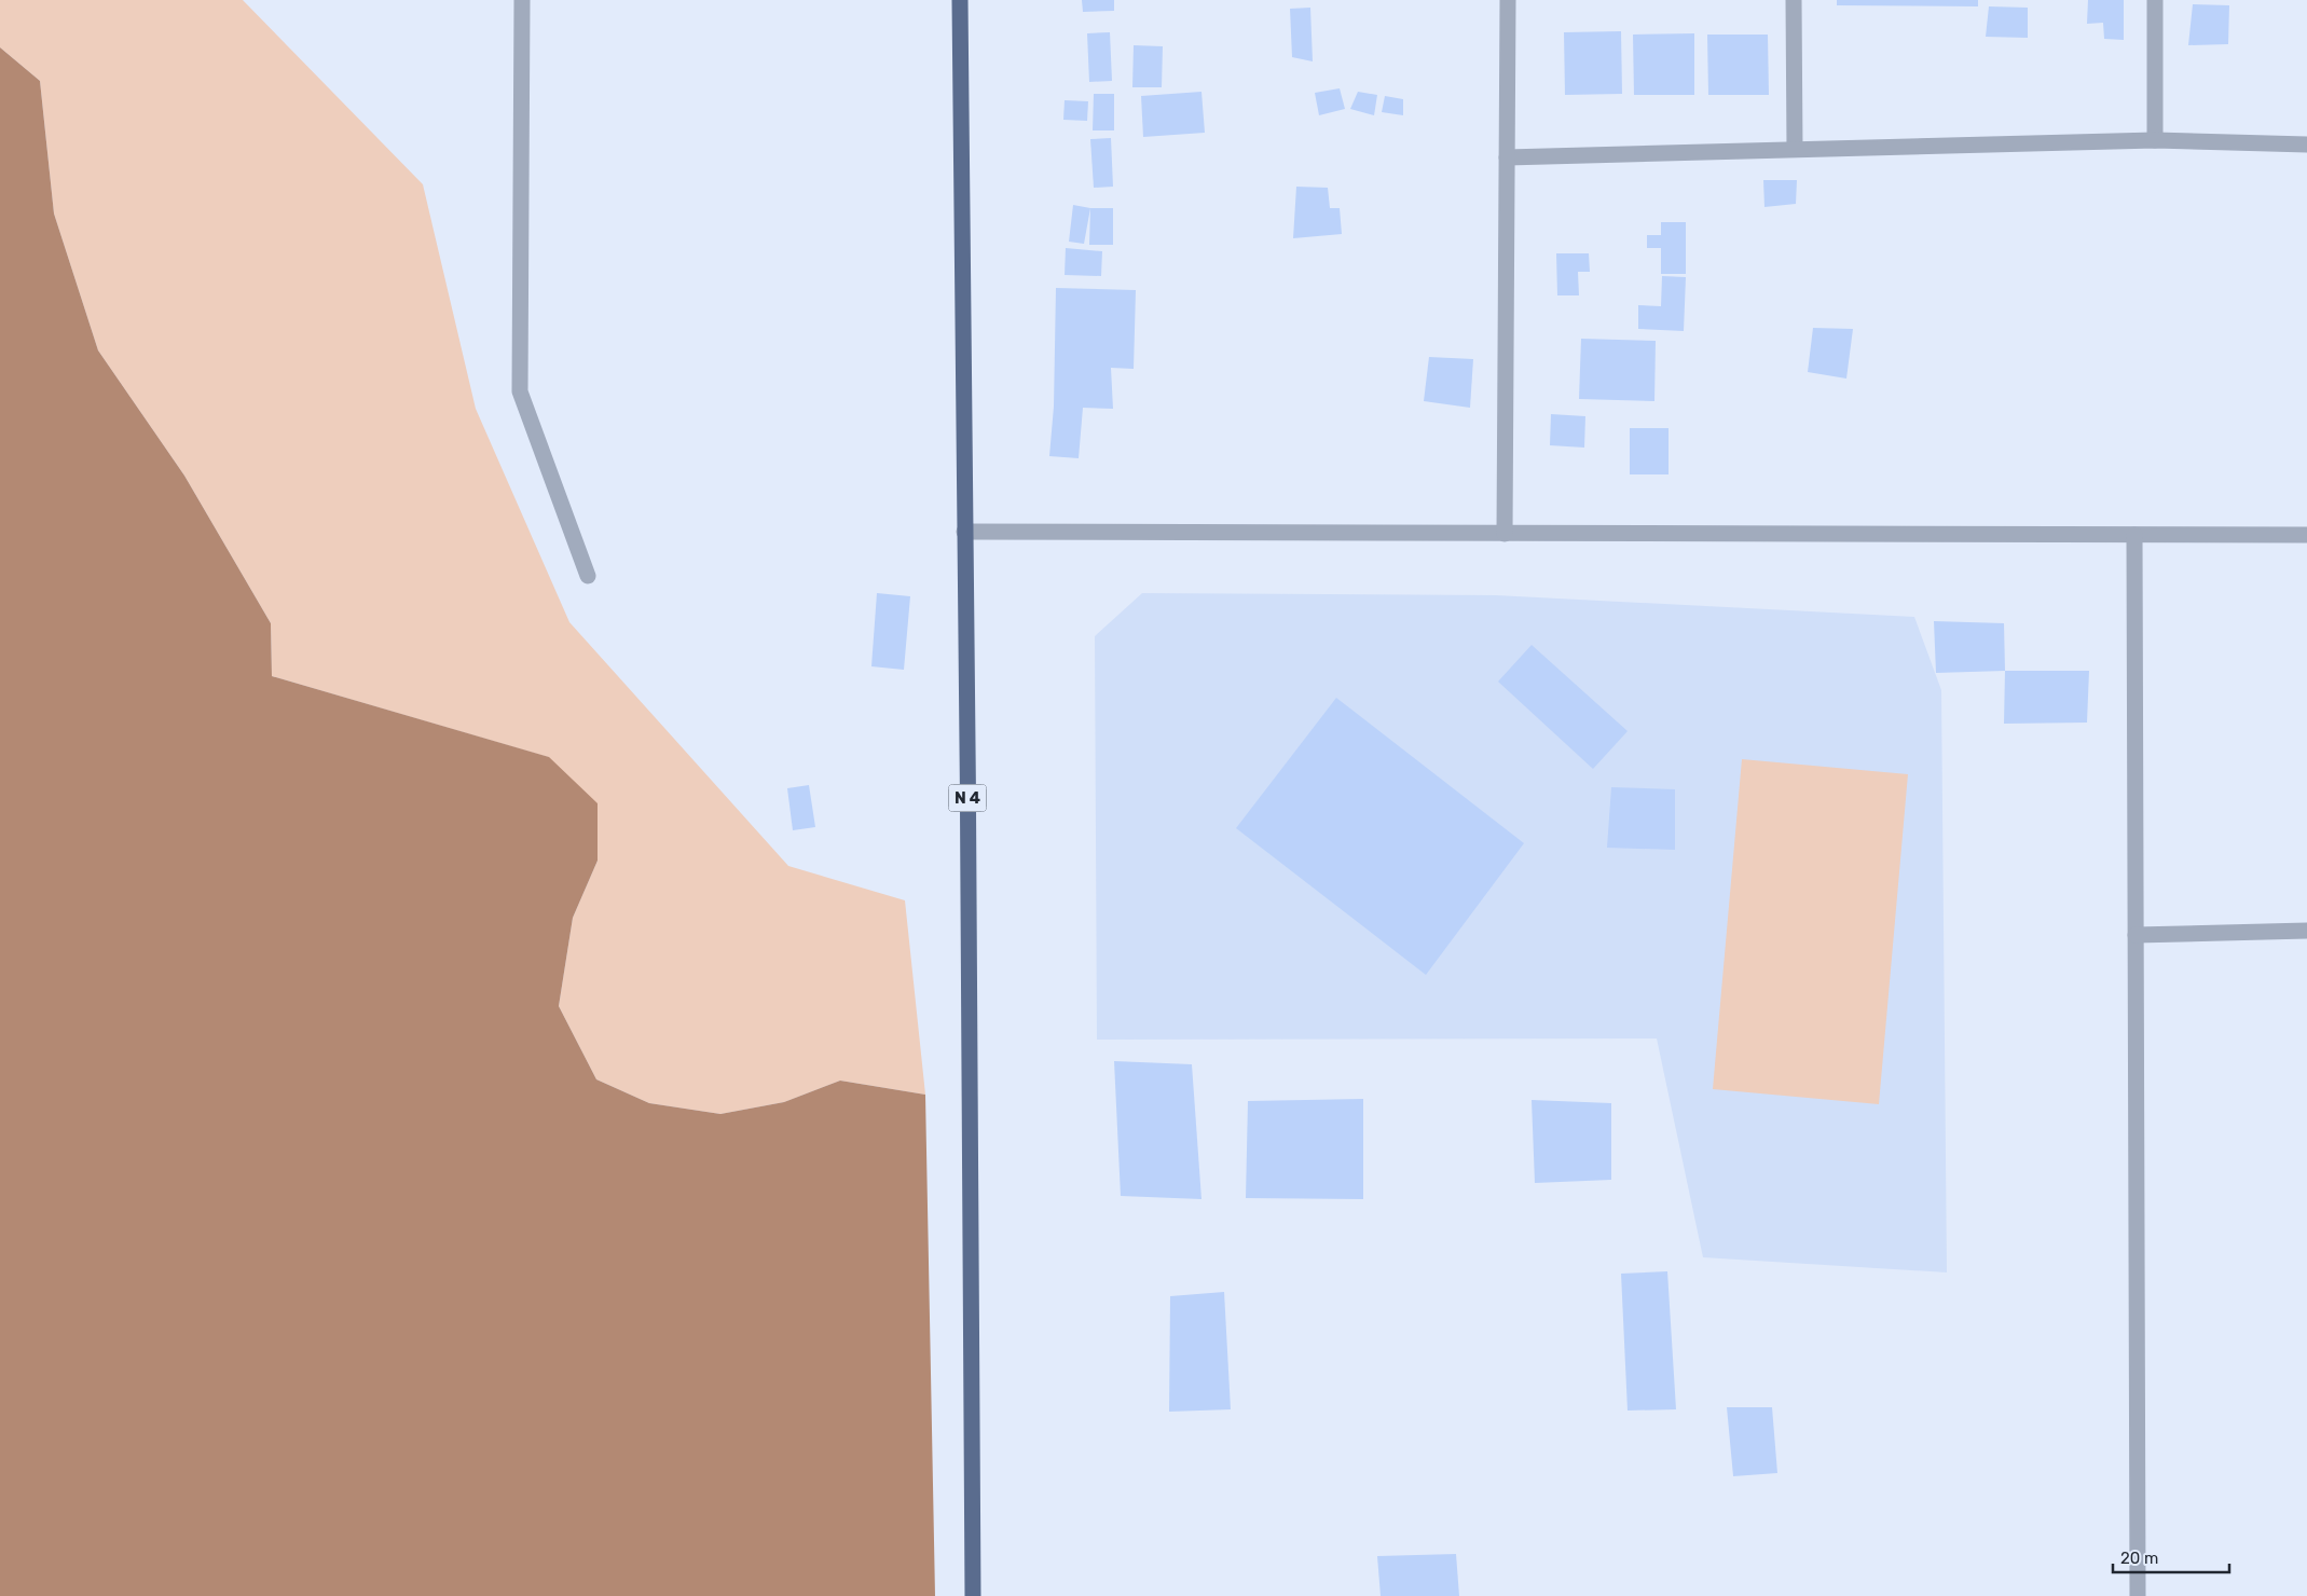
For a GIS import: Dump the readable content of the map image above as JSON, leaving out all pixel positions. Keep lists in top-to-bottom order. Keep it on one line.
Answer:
{"streets":{"highway":["N 4"]},"scale_bar":"20 m"}
